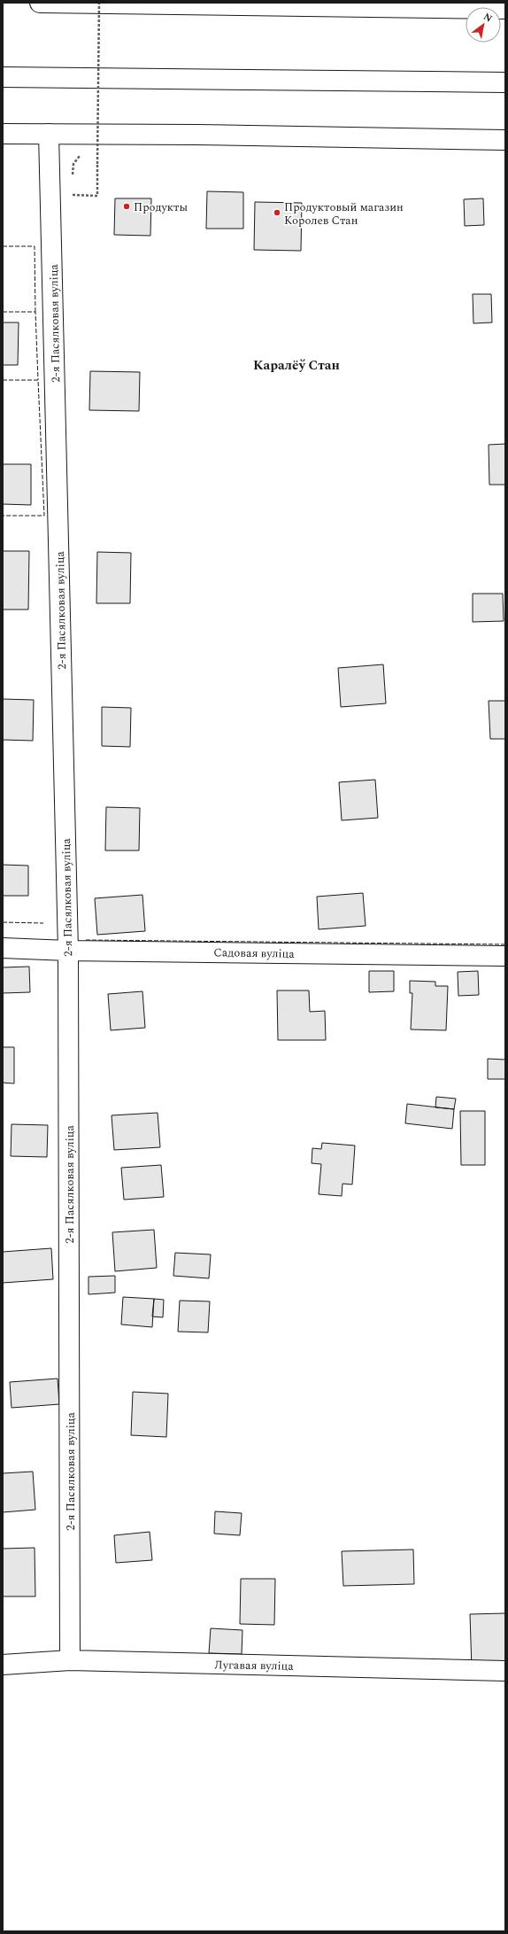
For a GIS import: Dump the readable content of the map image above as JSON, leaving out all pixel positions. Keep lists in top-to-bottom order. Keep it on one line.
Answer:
{"streets":{"main road":["2-я Пасялковая вуліца","Садовая вуліца","Лугавая вуліца"]},"crossings":[["2-я Пасялковая вуліца","Садовая вуліца"],["2-я Пасялковая вуліца","Лугавая вуліца"]],"districts":["Каралёў Стан"],"places":["Продукты","Продуктовый магазин Королев Стан"],"north":"top right"}
